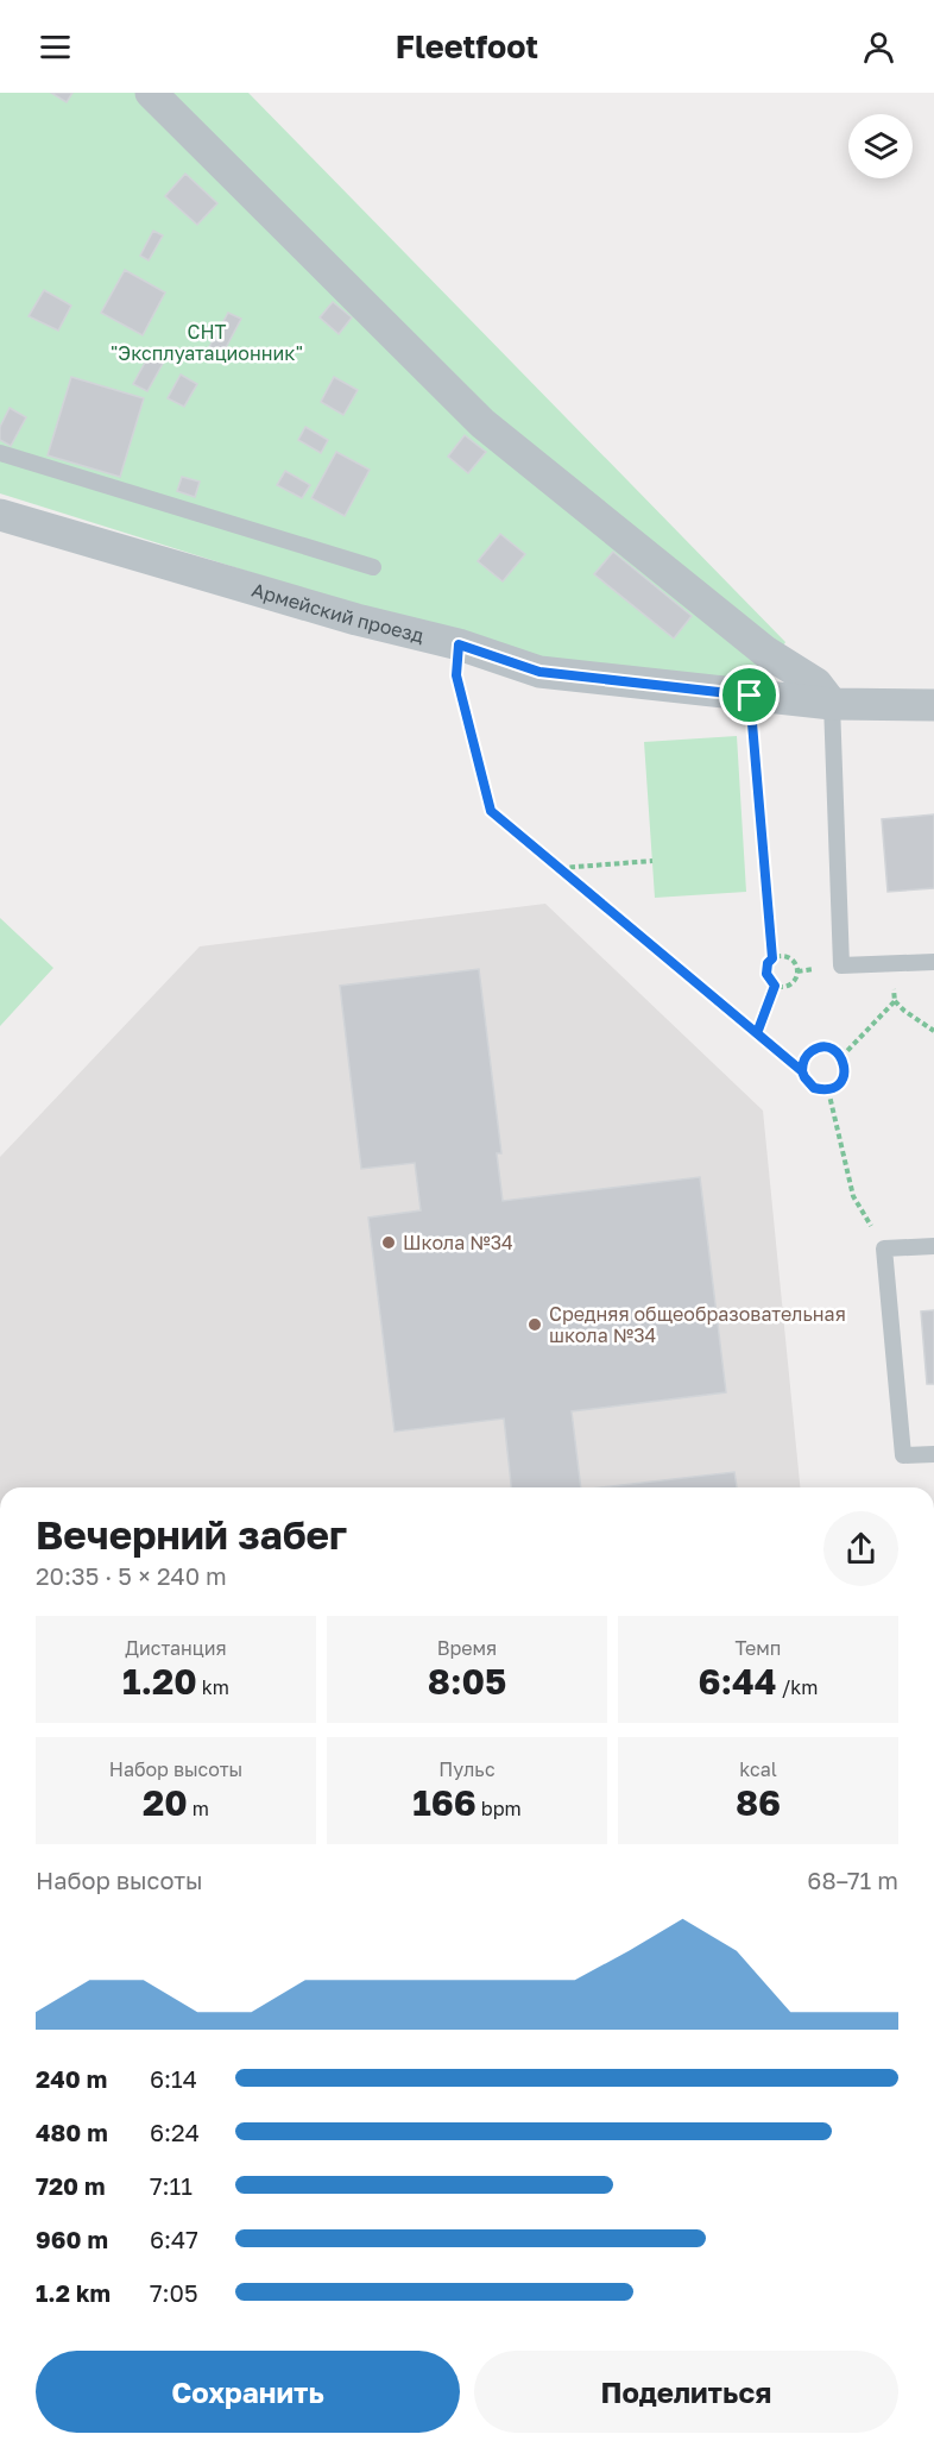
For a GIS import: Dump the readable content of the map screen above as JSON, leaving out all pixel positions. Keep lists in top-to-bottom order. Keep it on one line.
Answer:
{"streets":{"street":["Армейский проезд"]},"parks":["СНТ \"Эксплуатационник\""],"places":["Школа №34","Средняя общеобразовательная школа №34"],"page":{"header":"Fleetfoot","heading":["Вечерний забег","20:35 · 5 × 240 m"],"stats":[["Дистанция","1.20 km"],["Время","8:05"],["Темп","6:44 /km"],["Набор высоты","20 m"],["Пульс","166 bpm"],["kcal","86"]],"chart":["Набор высоты","68–71 m"],"list":[{"name":"240 m","note":"6:14"},{"name":"480 m","note":"6:24"},{"name":"720 m","note":"7:11"},{"name":"960 m","note":"6:47"},{"name":"1.2 km","note":"7:05"}],"buttons":["Сохранить","Поделиться"]}}
